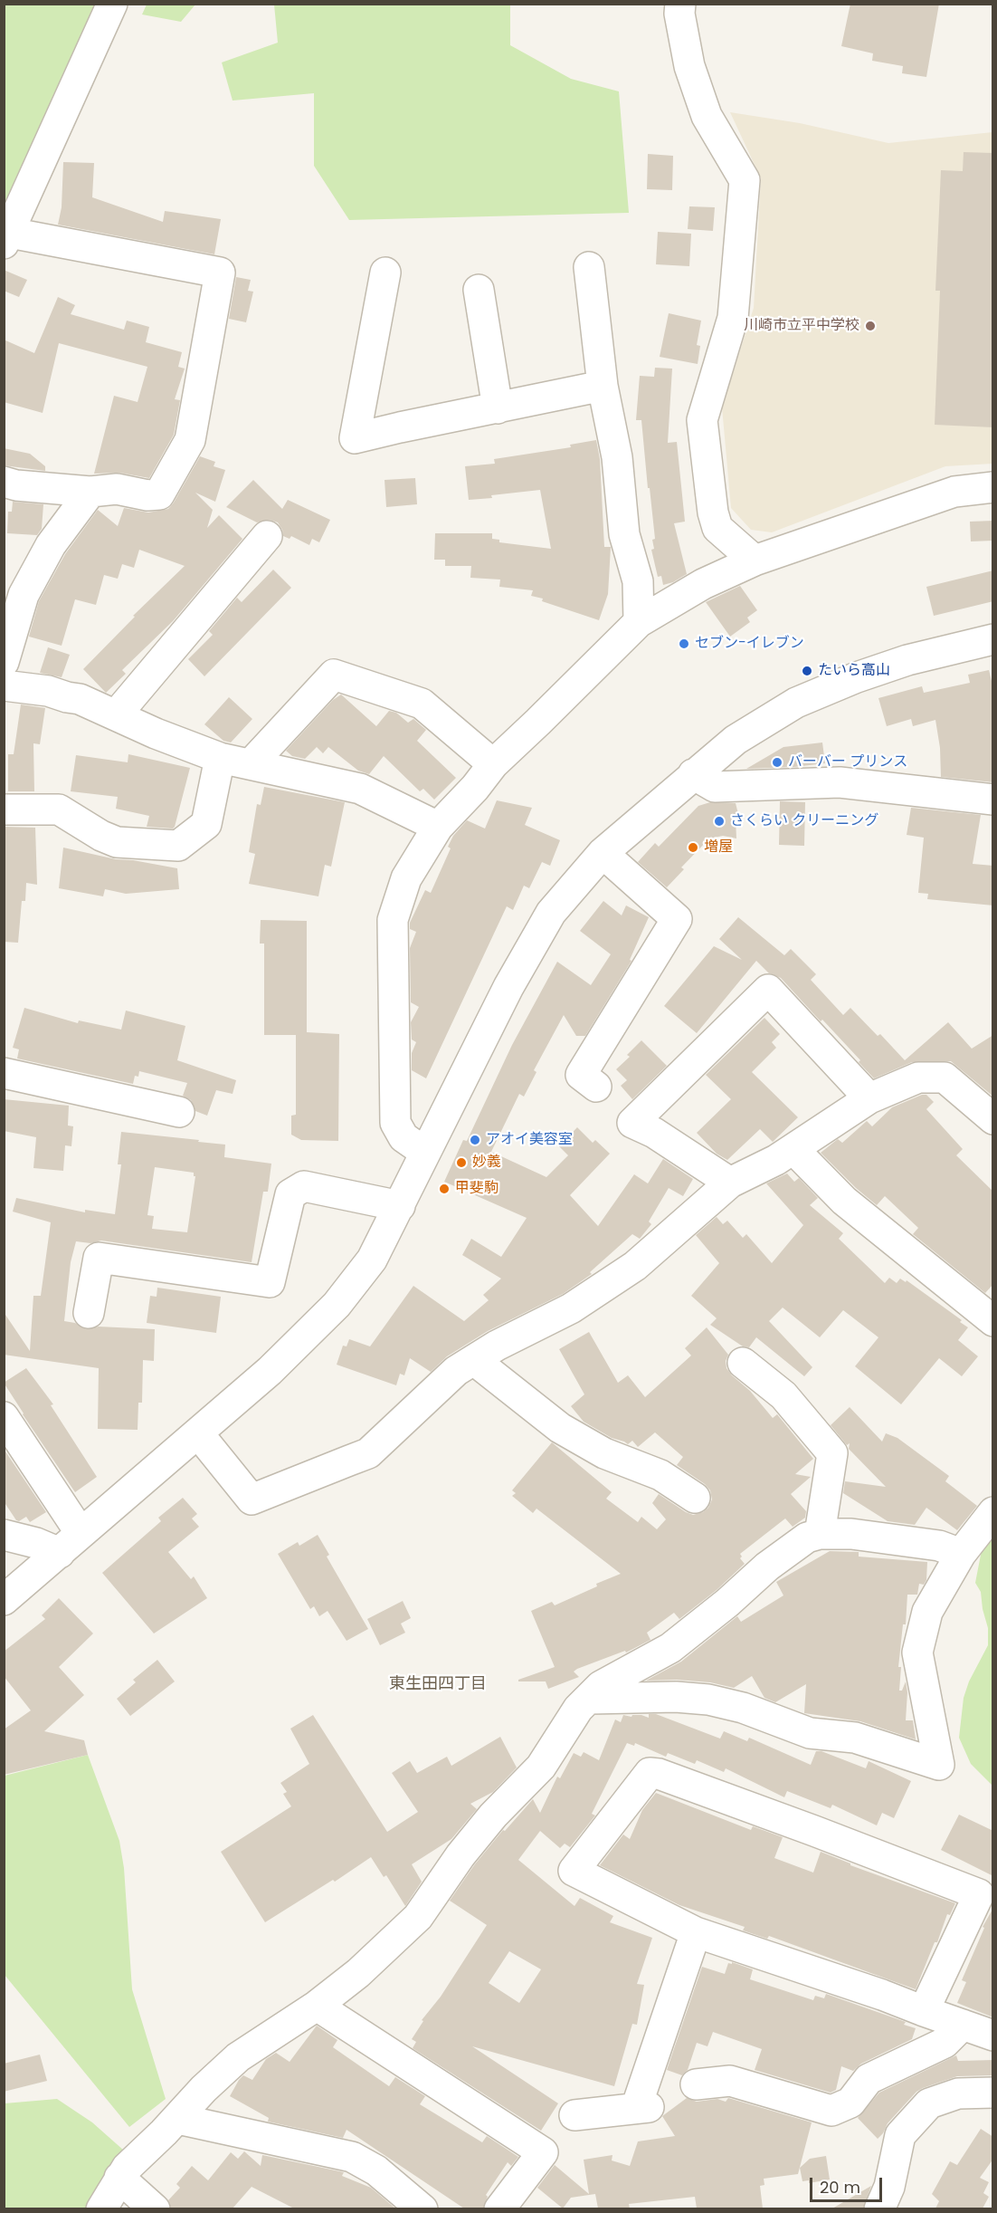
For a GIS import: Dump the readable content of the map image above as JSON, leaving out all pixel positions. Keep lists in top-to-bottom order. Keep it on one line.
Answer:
{"districts":["東生田四丁目"],"places":["川崎市立平中学校","セブン-イレブン","たいら高山","バーバー プリンス","さくらい クリーニング","増屋","アオイ美容室","妙義","甲斐駒"],"scale_bar":"20 m"}
